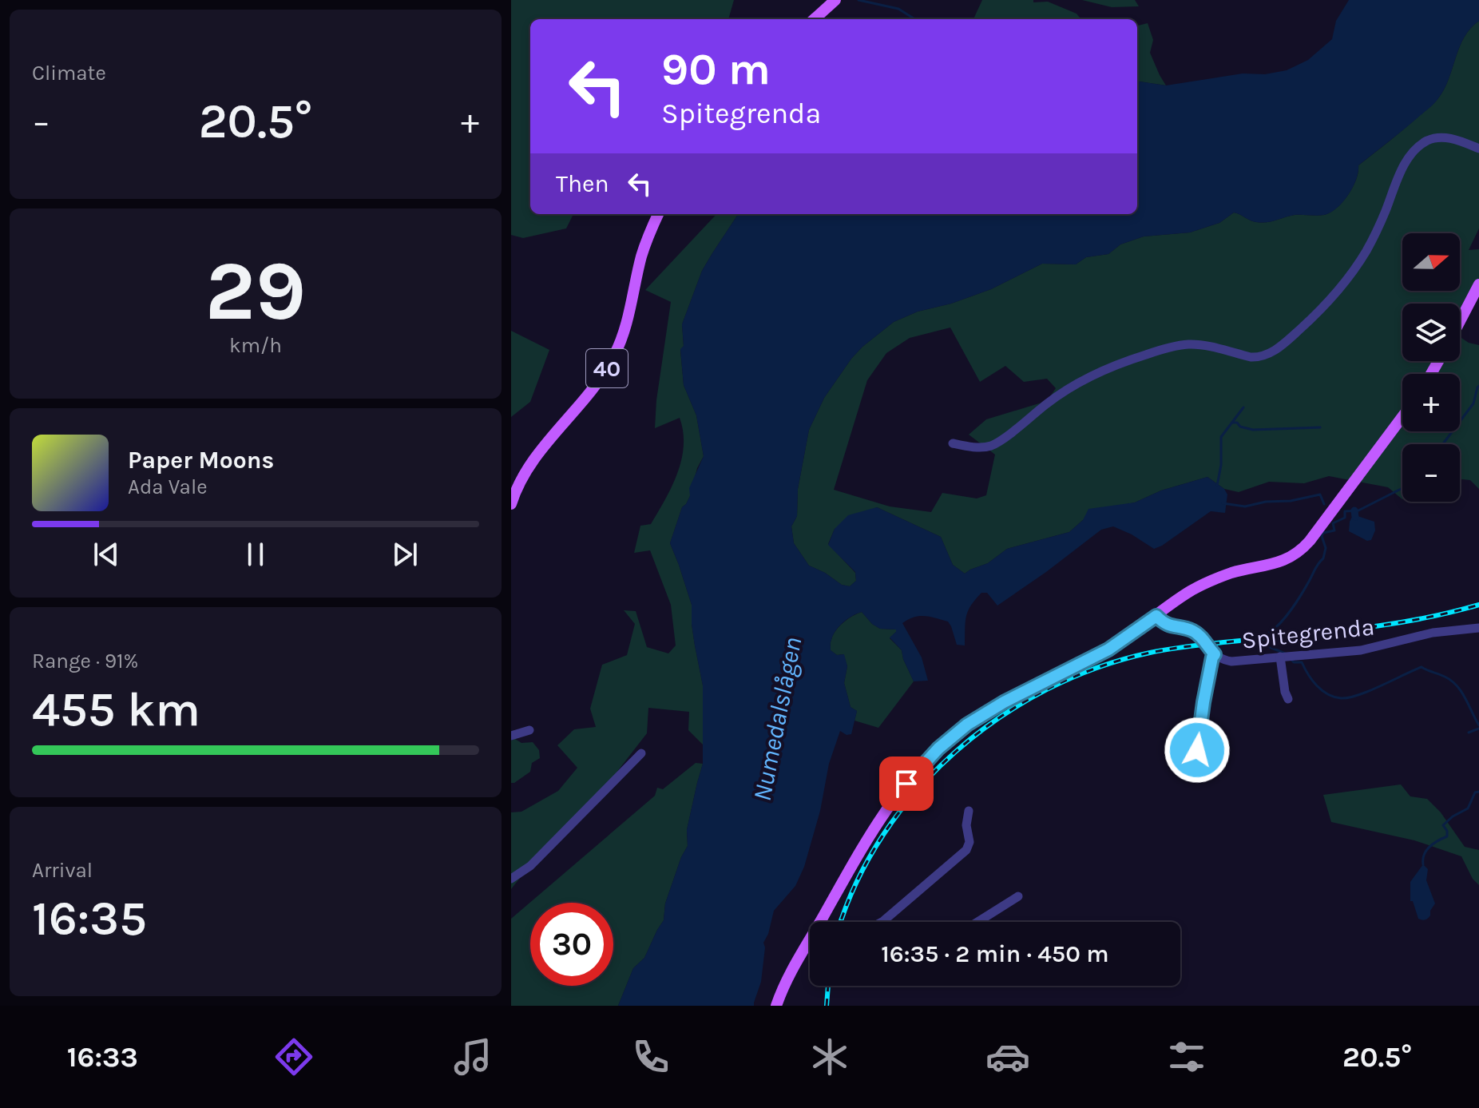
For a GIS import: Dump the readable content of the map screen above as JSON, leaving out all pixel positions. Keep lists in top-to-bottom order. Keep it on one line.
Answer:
{"streets":{"main road":["40"],"street":["Spitegrenda"]},"water":["Numedalslågen"],"north":"right","page":{"tile":["Climate",["29","km/h"],["Range · 91%","455 km"],["Arrival","16:35"]],"turn":["90 m","Spitegrenda"],"heat":["−","20.5°","+"],"then":"Then","map_buttons":["+","−"],"song":["Paper Moons","Ada Vale"],"limit":"30","trip":"16:35 · 2 min · 450 m","tabs":["16:33","20.5°"]}}
